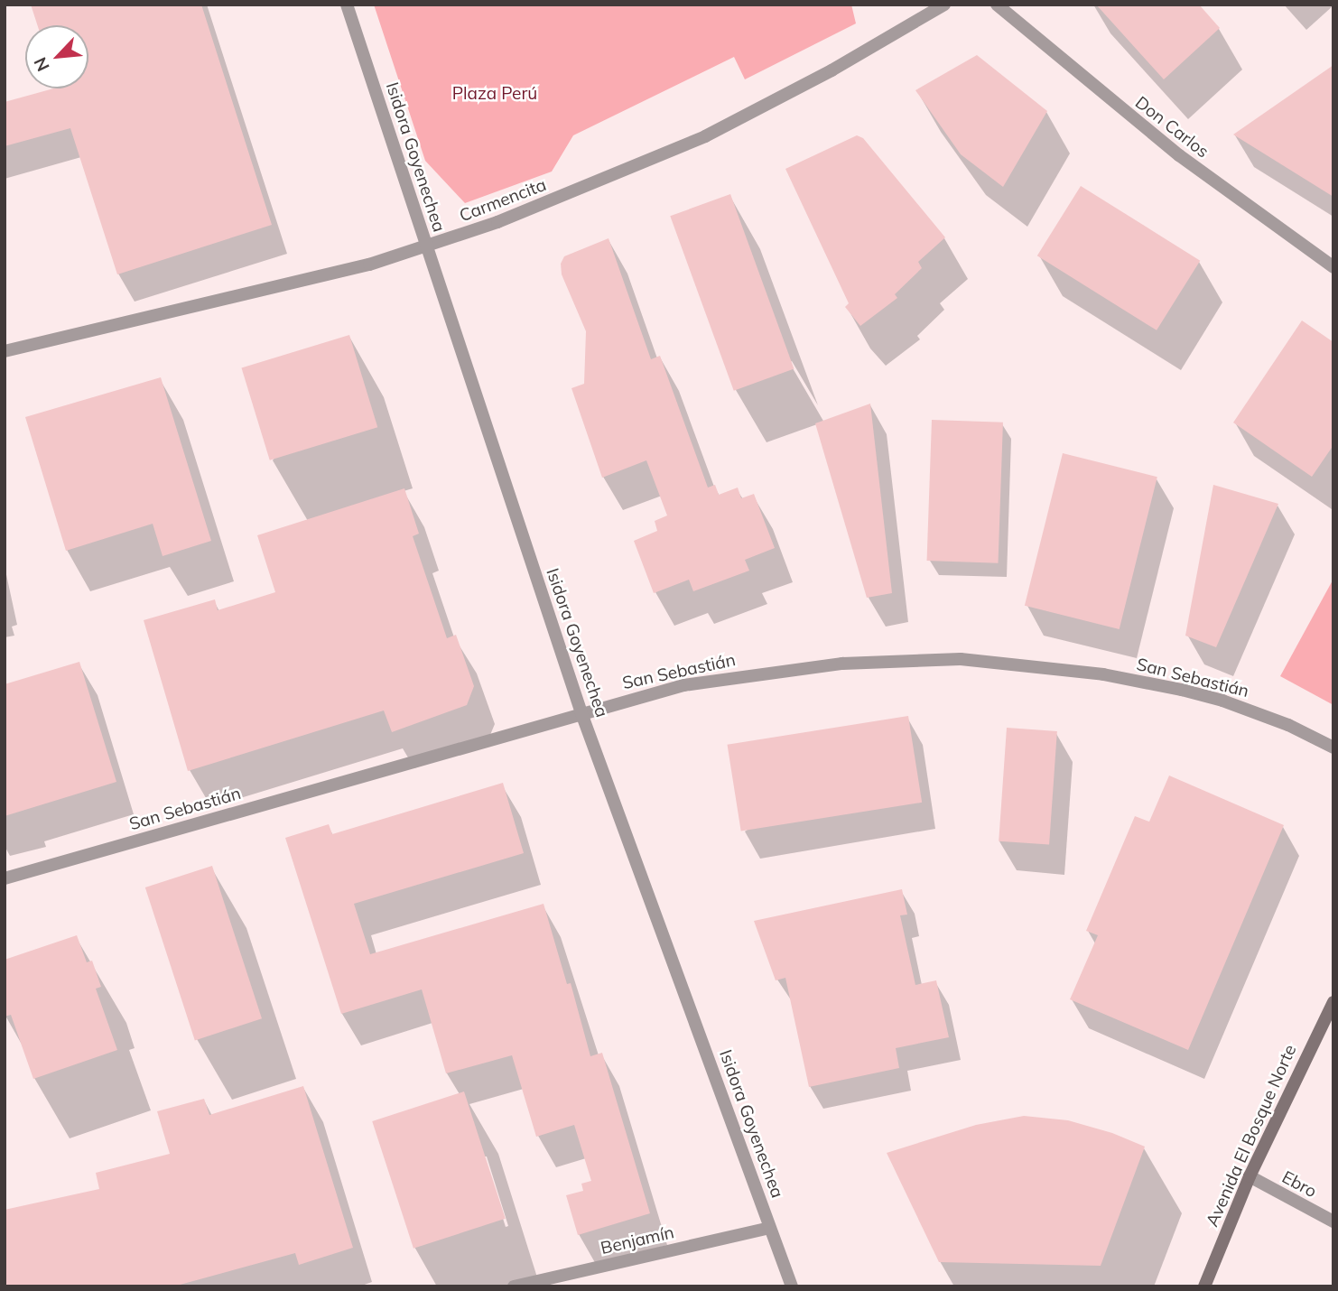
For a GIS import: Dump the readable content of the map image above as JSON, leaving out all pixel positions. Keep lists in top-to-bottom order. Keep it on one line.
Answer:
{"streets":{"main road":["Avenida El Bosque Norte"],"street":["Don Carlos","Isidora Goyenechea","Carmencita","San Sebastián","Ebro","Benjamín"]},"crossings":[["Isidora Goyenechea","Carmencita"],["Isidora Goyenechea","San Sebastián"],["Isidora Goyenechea","Benjamín"],["Avenida El Bosque Norte","Ebro"]],"parks":["Plaza Perú"],"north":"bottom left"}
